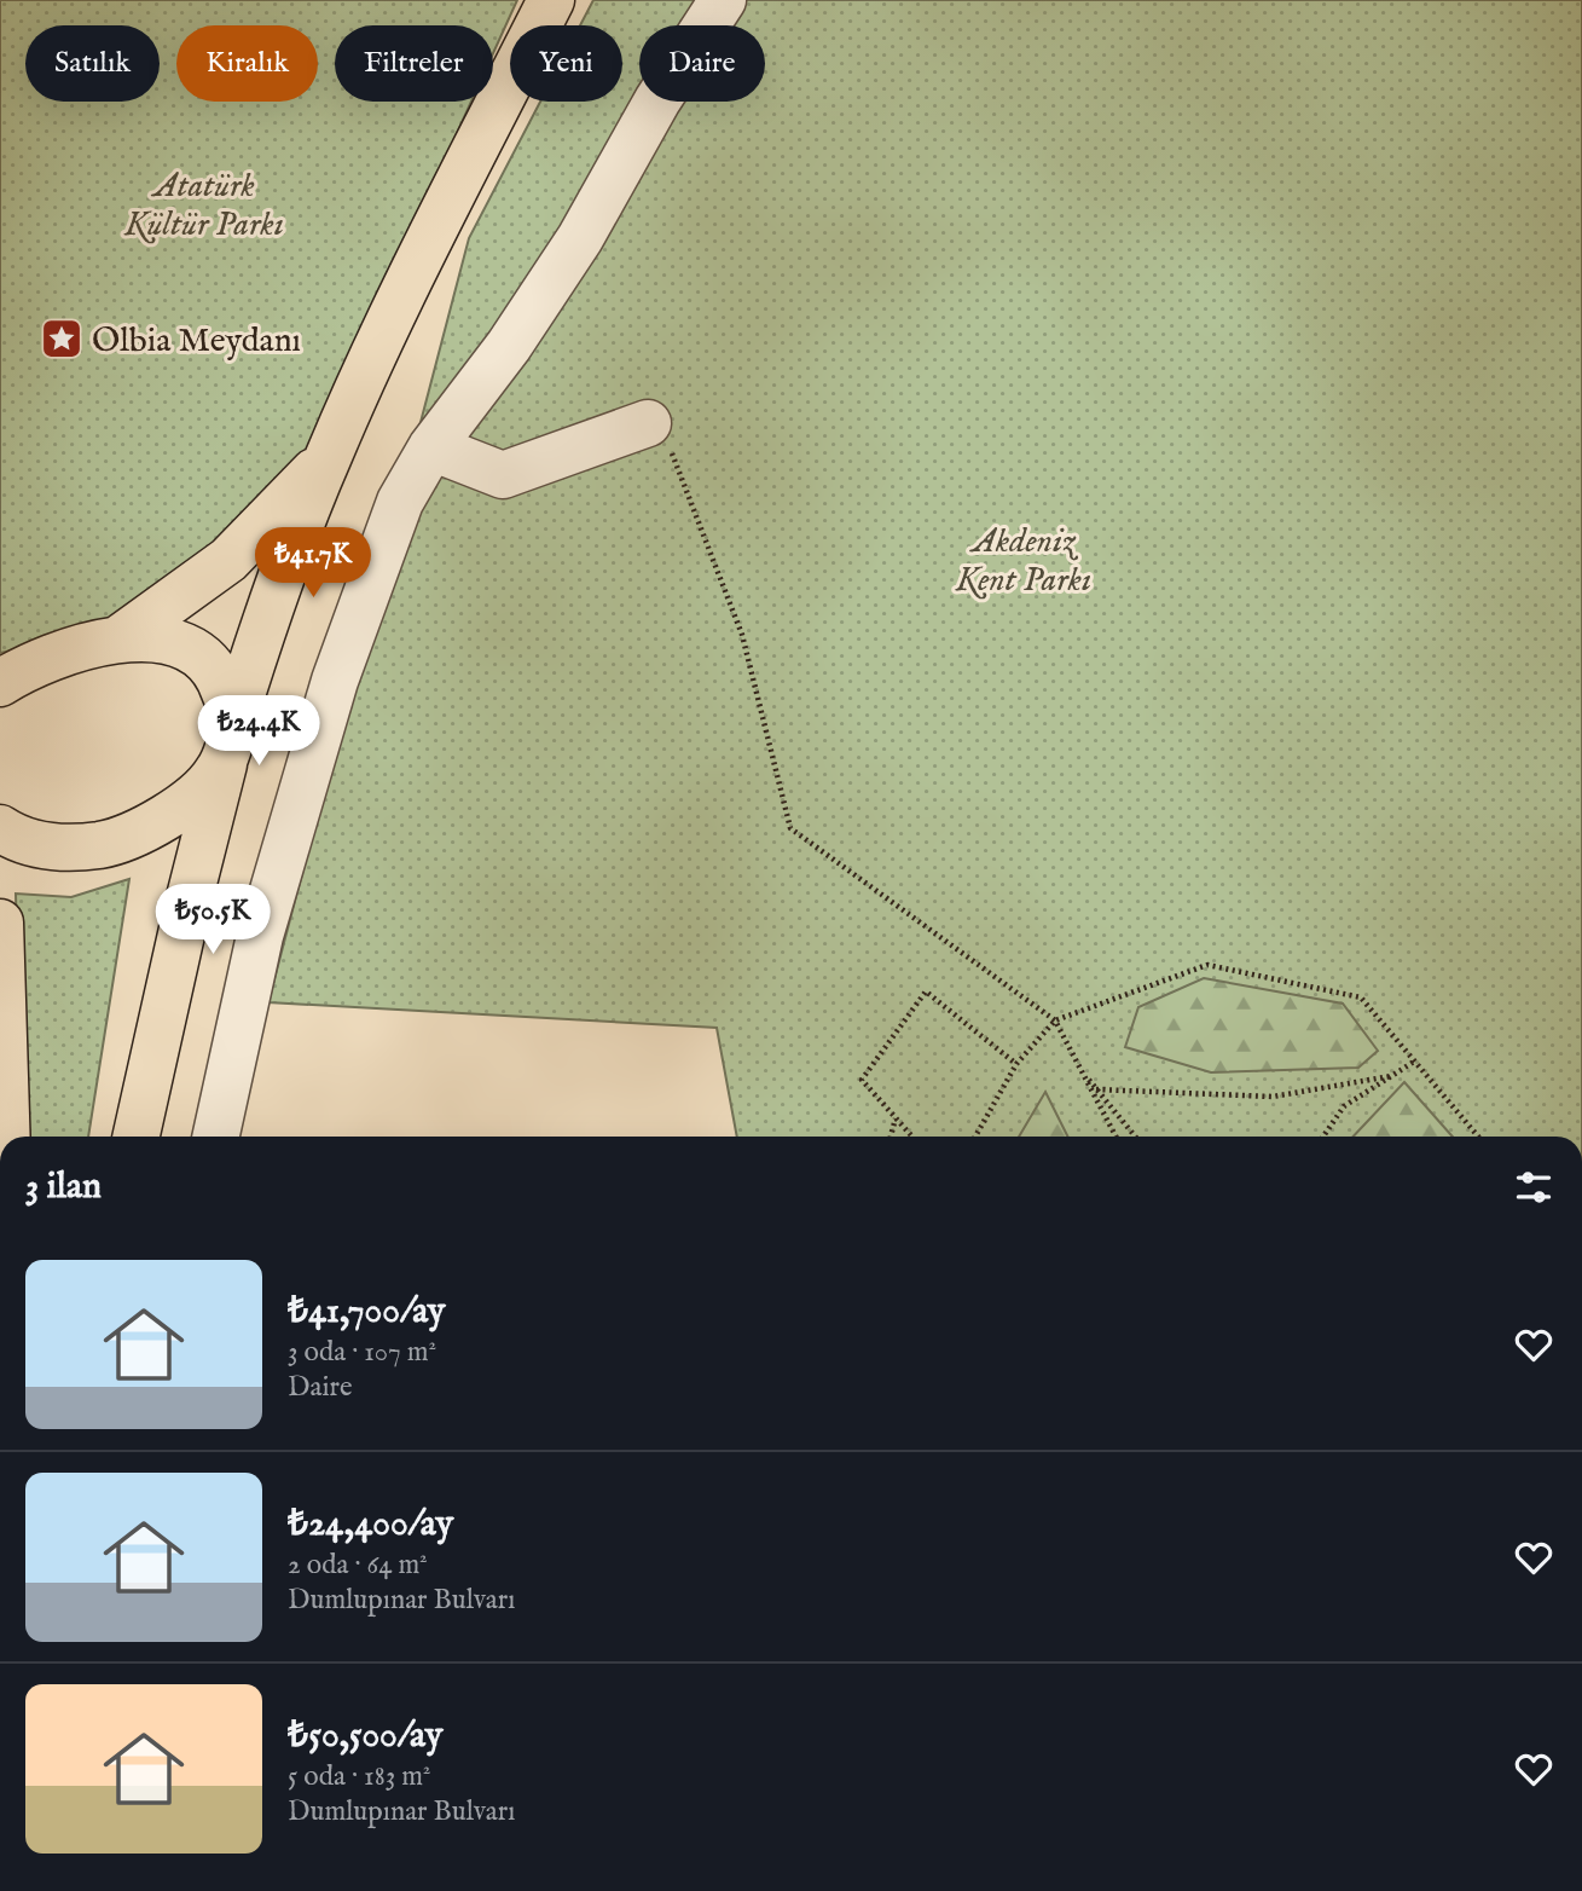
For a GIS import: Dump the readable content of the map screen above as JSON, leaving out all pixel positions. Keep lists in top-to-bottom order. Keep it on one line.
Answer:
{"parks":["Atatürk Kültür Parkı","Akdeniz Kent Parkı"],"places":{"place":["Olbia Meydanı"]},"page":{"chip":["Satılık","Kiralık","Filtreler","Yeni","Daire"],"price":["₺41.7K","₺24.4K","₺50.5K"],"heading":"3 ilan","list":[{"name":"₺41,700/ay","note":"3 oda · 107 m² · Daire"},{"name":"₺24,400/ay","note":"2 oda · 64 m² · Dumlupınar Bulvarı"},{"name":"₺50,500/ay","note":"5 oda · 183 m² · Dumlupınar Bulvarı"}]}}
